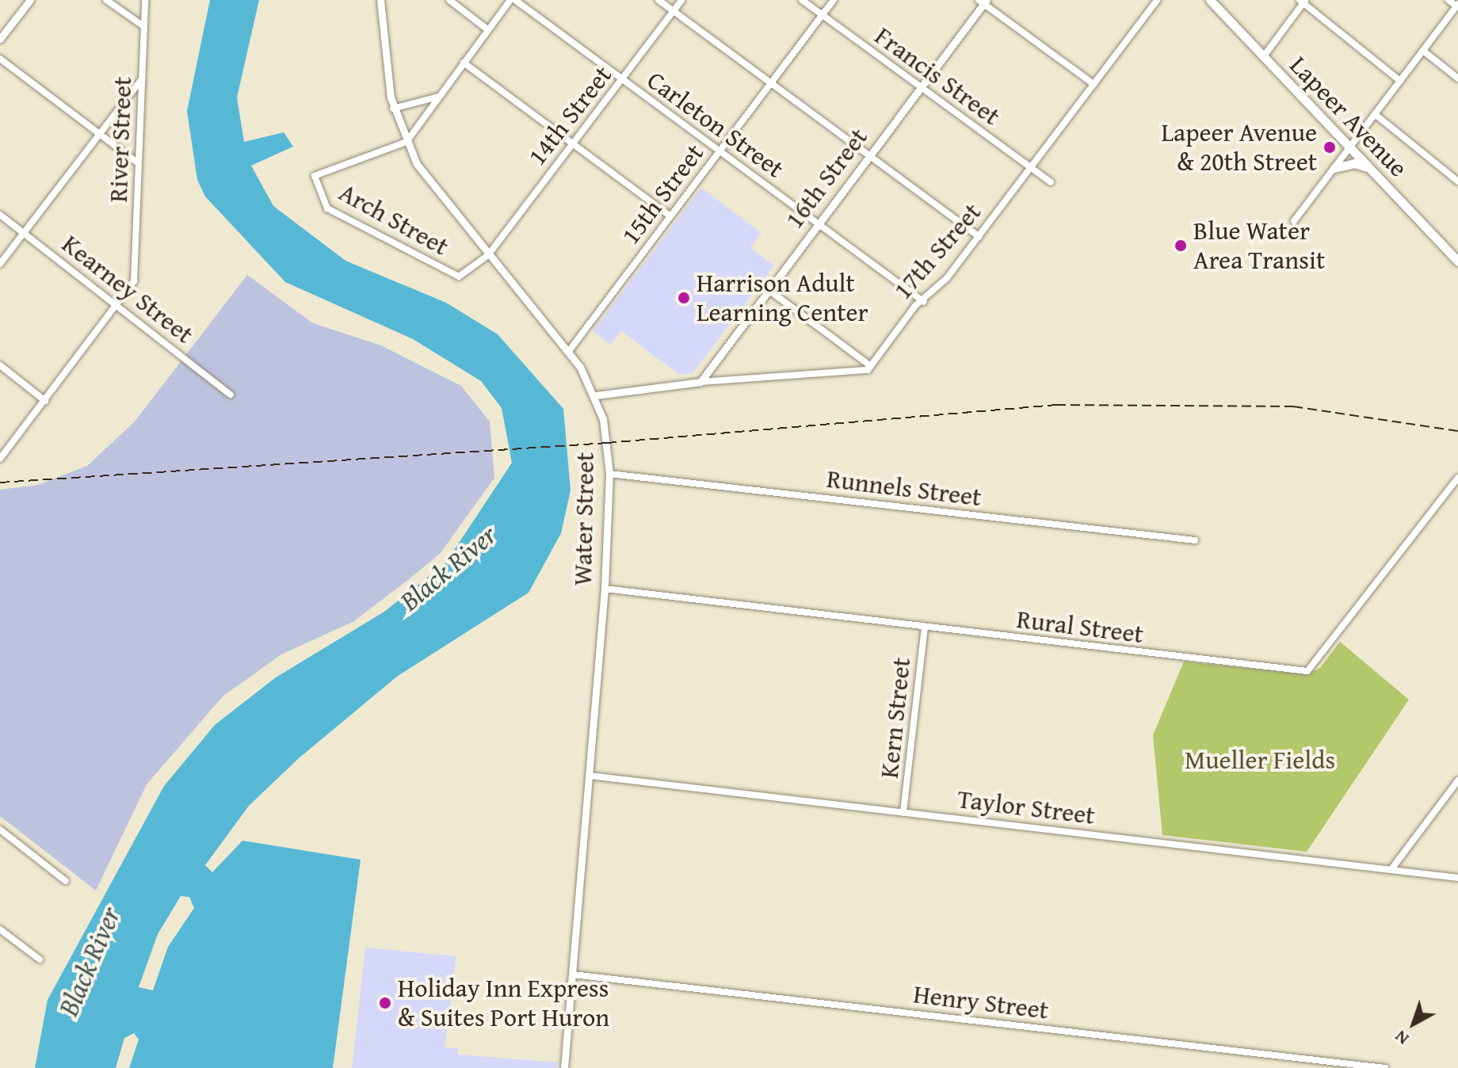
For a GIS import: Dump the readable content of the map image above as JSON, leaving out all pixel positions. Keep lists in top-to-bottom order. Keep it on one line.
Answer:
{"streets":{"main road":["Lapeer Avenue"],"street":["Francis Street","14th Street","Carleton Street","River Street","16th Street","15th Street","Arch Street","17th Street","Kearney Street","Runnels Street","Water Street","Rural Street","Kern Street","Taylor Street","Henry Street"]},"crossings":[["Francis Street","16th Street"],["Francis Street","15th Street"],["Francis Street","17th Street"],["14th Street","Carleton Street"],["14th Street","Arch Street"],["14th Street","Water Street"],["Carleton Street","16th Street"],["Carleton Street","15th Street"],["Carleton Street","17th Street"],["River Street","Kearney Street"],["15th Street","Water Street"],["Arch Street","Water Street"],["Runnels Street","Water Street"],["Water Street","Rural Street"],["Water Street","Taylor Street"],["Water Street","Henry Street"],["Rural Street","Kern Street"],["Kern Street","Taylor Street"]],"water":["Black River"],"parks":["Mueller Fields"],"places":["Lapeer Avenue & 20th Street","Blue Water Area Transit","Harrison Adult Learning Center","Holiday Inn Express & Suites Port Huron"],"north":"bottom left"}
